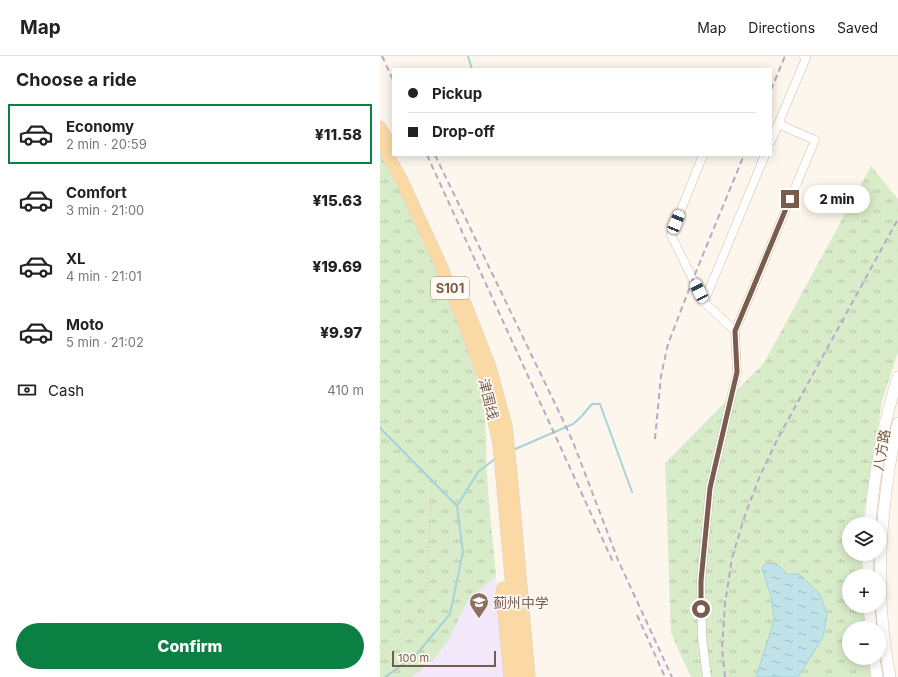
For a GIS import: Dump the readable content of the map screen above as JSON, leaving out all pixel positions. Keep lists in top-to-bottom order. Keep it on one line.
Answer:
{"streets":{"main road":["S101","津围线","八方路"]},"places":{"school or university":["蓟州中学"]},"scale_bar":"100 m","page":{"header":"Map","nav":["Map","Directions","Saved"],"heading":"Choose a ride","banner":["Pickup","Drop-off"],"list":[{"name":"Economy","note":"2 min · 20:59","value":"¥11.58"},{"name":"Comfort","note":"3 min · 21:00","value":"¥15.63"},{"name":"XL","note":"4 min · 21:01","value":"¥19.69"},{"name":"Moto","note":"5 min · 21:02","value":"¥9.97"}],"bubble":"2 min","pay":["Cash","410 m"],"map_buttons":["+","−"],"buttons":"Confirm","scale":"100 m"}}
